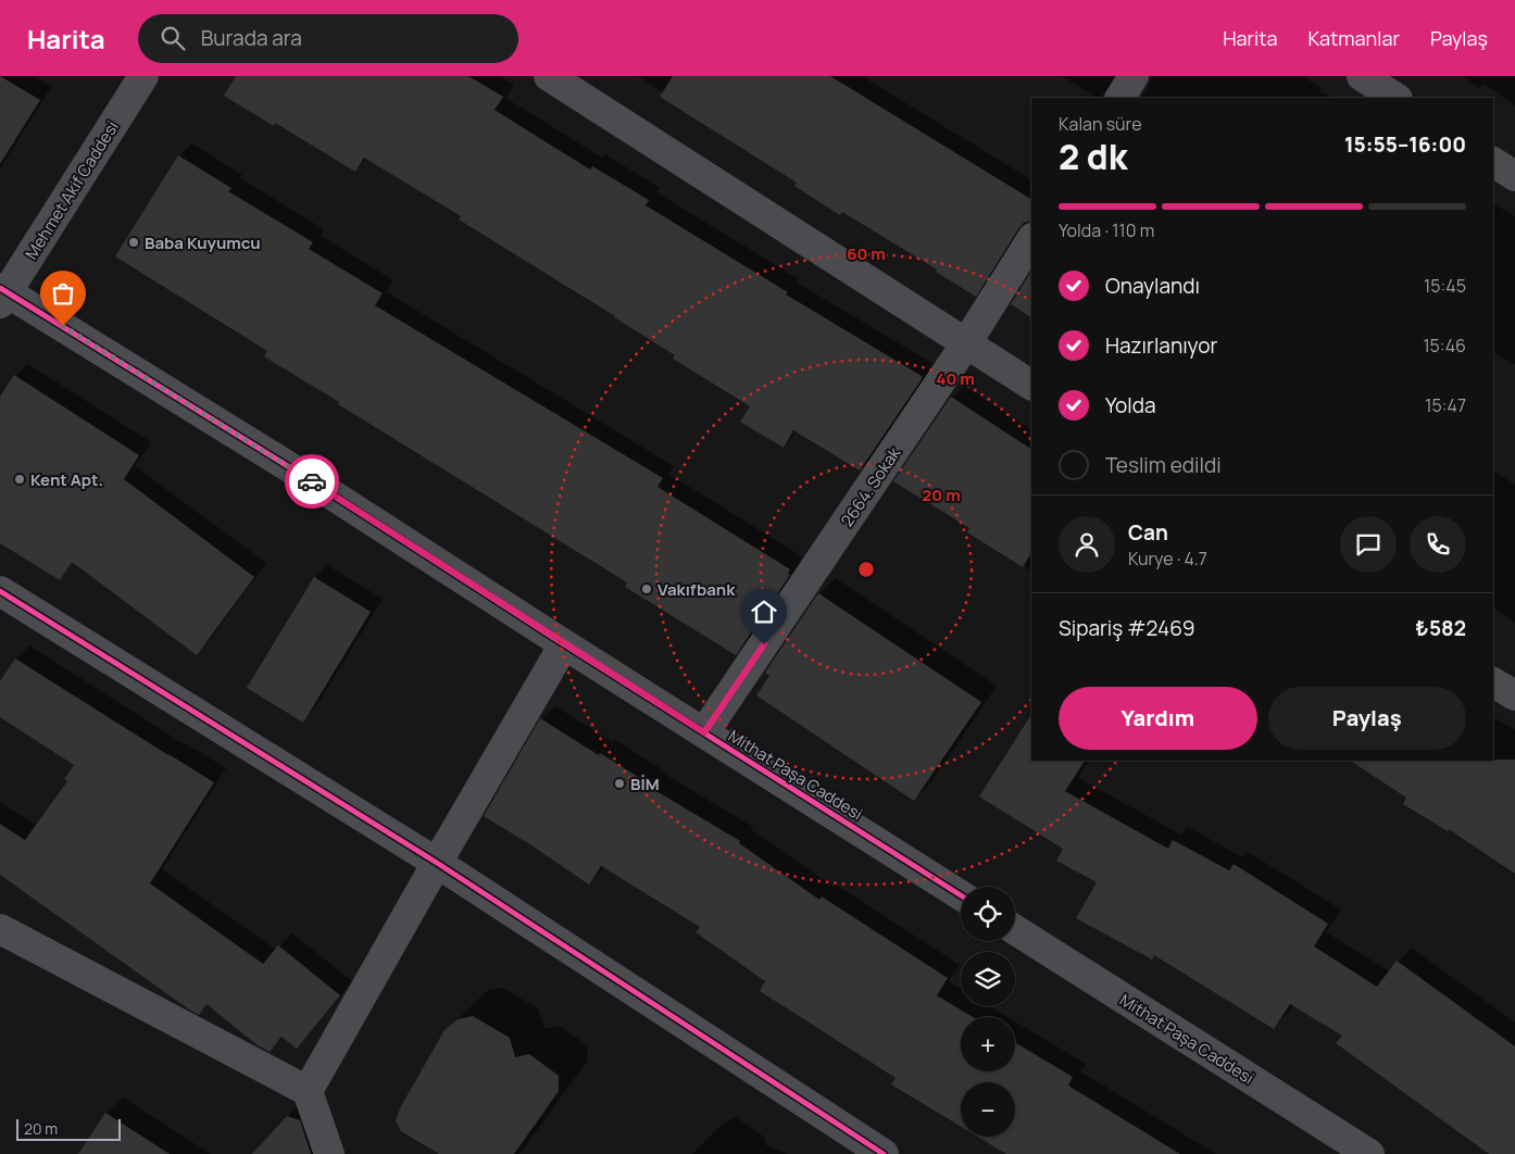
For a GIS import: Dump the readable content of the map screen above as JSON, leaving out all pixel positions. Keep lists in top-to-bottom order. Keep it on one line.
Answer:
{"streets":{"street":["Mehmet Akif Caddesi","2664. Sokak","Mithat Paşa Caddesi"]},"crossings":[["Mehmet Akif Caddesi","Mithat Paşa Caddesi"],["2664. Sokak","Mithat Paşa Caddesi"]],"places":["Baba Kuyumcu","Kent Apt.","Vakıfbank","BİM"],"scale_bar":"20 m","page":{"header":"Harita","search":"Burada ara","nav":["Harita","Katmanlar","Paylaş"],"heading":["2 dk","Kalan süre","15:55–16:00"],"panel":["Can","Kurye · 4.7","Sipariş #2469","₺582"],"bar":"Yolda · 110 m","list":[["Onaylandı","15:45"],["Hazırlanıyor","15:46"],["Yolda","15:47"],"Teslim edildi"],"buttons":["Yardım","Paylaş"],"map_buttons":["+","−"],"scale":"20 m"},"rings":["60 m","40 m","20 m"]}
